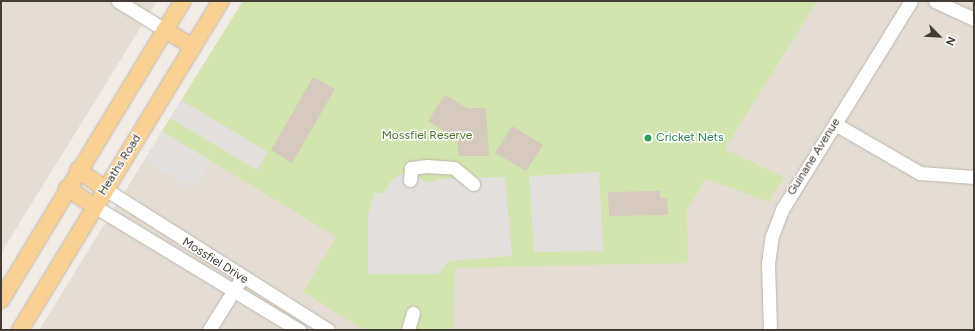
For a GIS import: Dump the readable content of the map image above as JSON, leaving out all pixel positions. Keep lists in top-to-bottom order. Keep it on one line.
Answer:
{"streets":{"main road":["Heaths Road"],"street":["Guinane Avenue","Mossfiel Drive"]},"crossings":[["Heaths Road","Mossfiel Drive"]],"parks":["Mossfiel Reserve"],"places":["Cricket Nets"],"north":"bottom right"}
